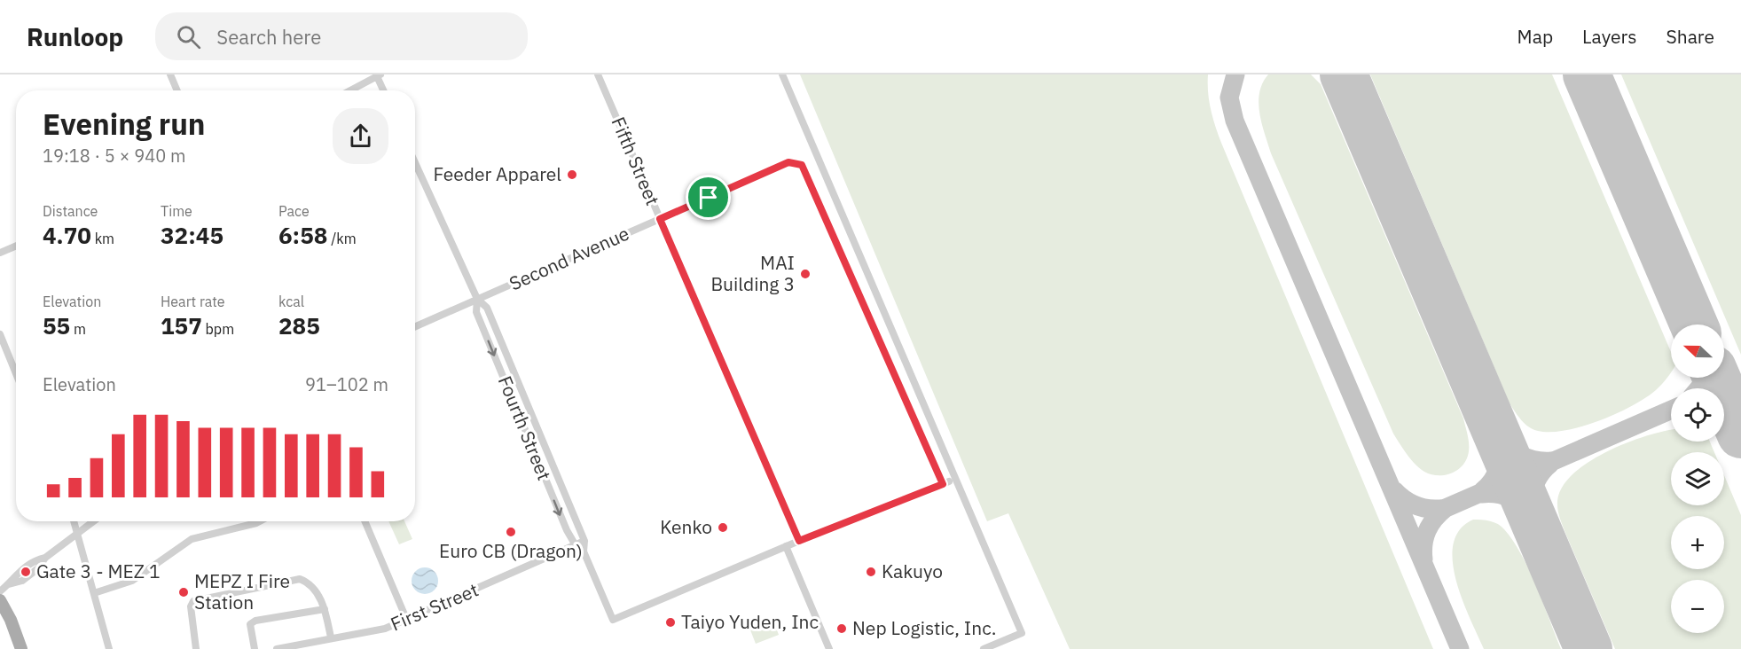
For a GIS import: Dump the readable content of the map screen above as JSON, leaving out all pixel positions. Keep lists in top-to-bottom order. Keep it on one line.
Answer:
{"streets":{"street":["Fifth Street","Second Avenue","Fourth Street","First Street"]},"crossings":[["Fifth Street","Second Avenue"],["Second Avenue","Fourth Street"],["Fourth Street","First Street"]],"places":["Feeder Apparel","MAI Building 3","Kenko","Euro CB (Dragon)","Gate 3 - MEZ 1","Kakuyo","MEPZ I Fire Station","Taiyo Yuden, Inc","Nep Logistic, Inc."],"north":"left","page":{"header":"Runloop","search":"Search here","nav":["Map","Layers","Share"],"heading":["Evening run","19:18 · 5 × 940 m"],"stats":[["Distance","4.70 km"],["Time","32:45"],["Pace","6:58 /km"],["Elevation","55 m"],["Heart rate","157 bpm"],["kcal","285"]],"map_buttons":["+","−"],"chart":["Elevation","91–102 m"]}}
